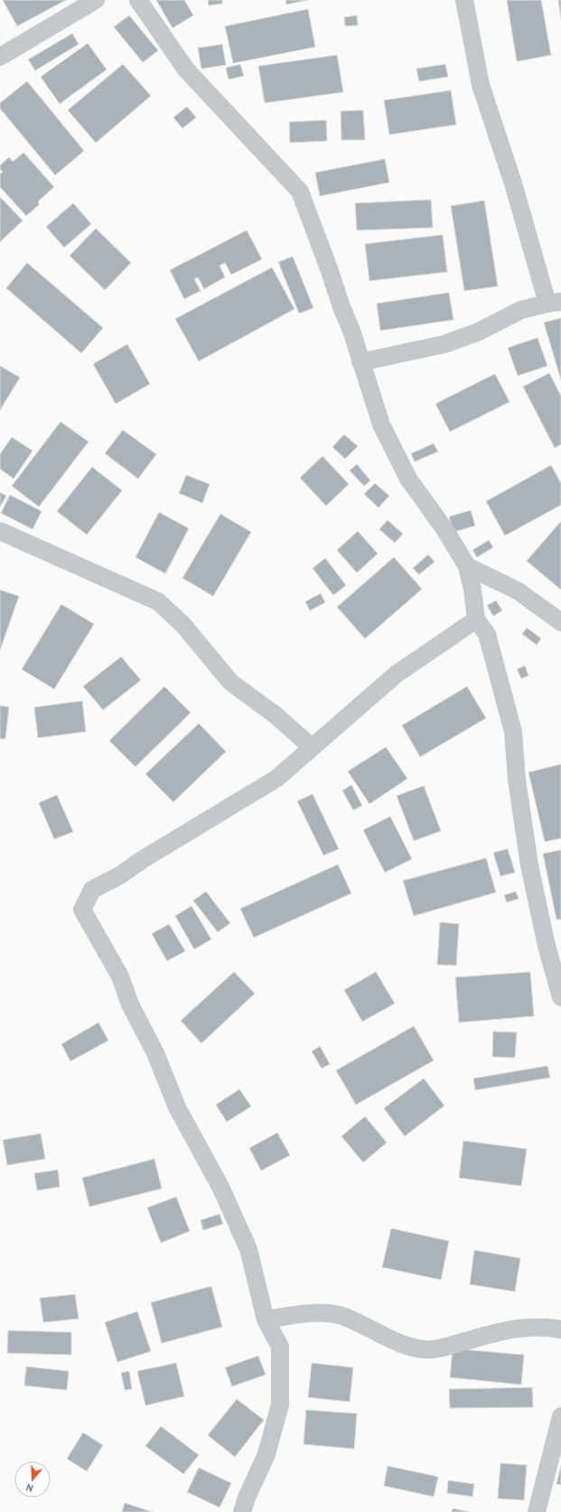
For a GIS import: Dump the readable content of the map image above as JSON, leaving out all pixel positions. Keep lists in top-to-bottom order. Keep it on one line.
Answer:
{"north":"bottom"}
